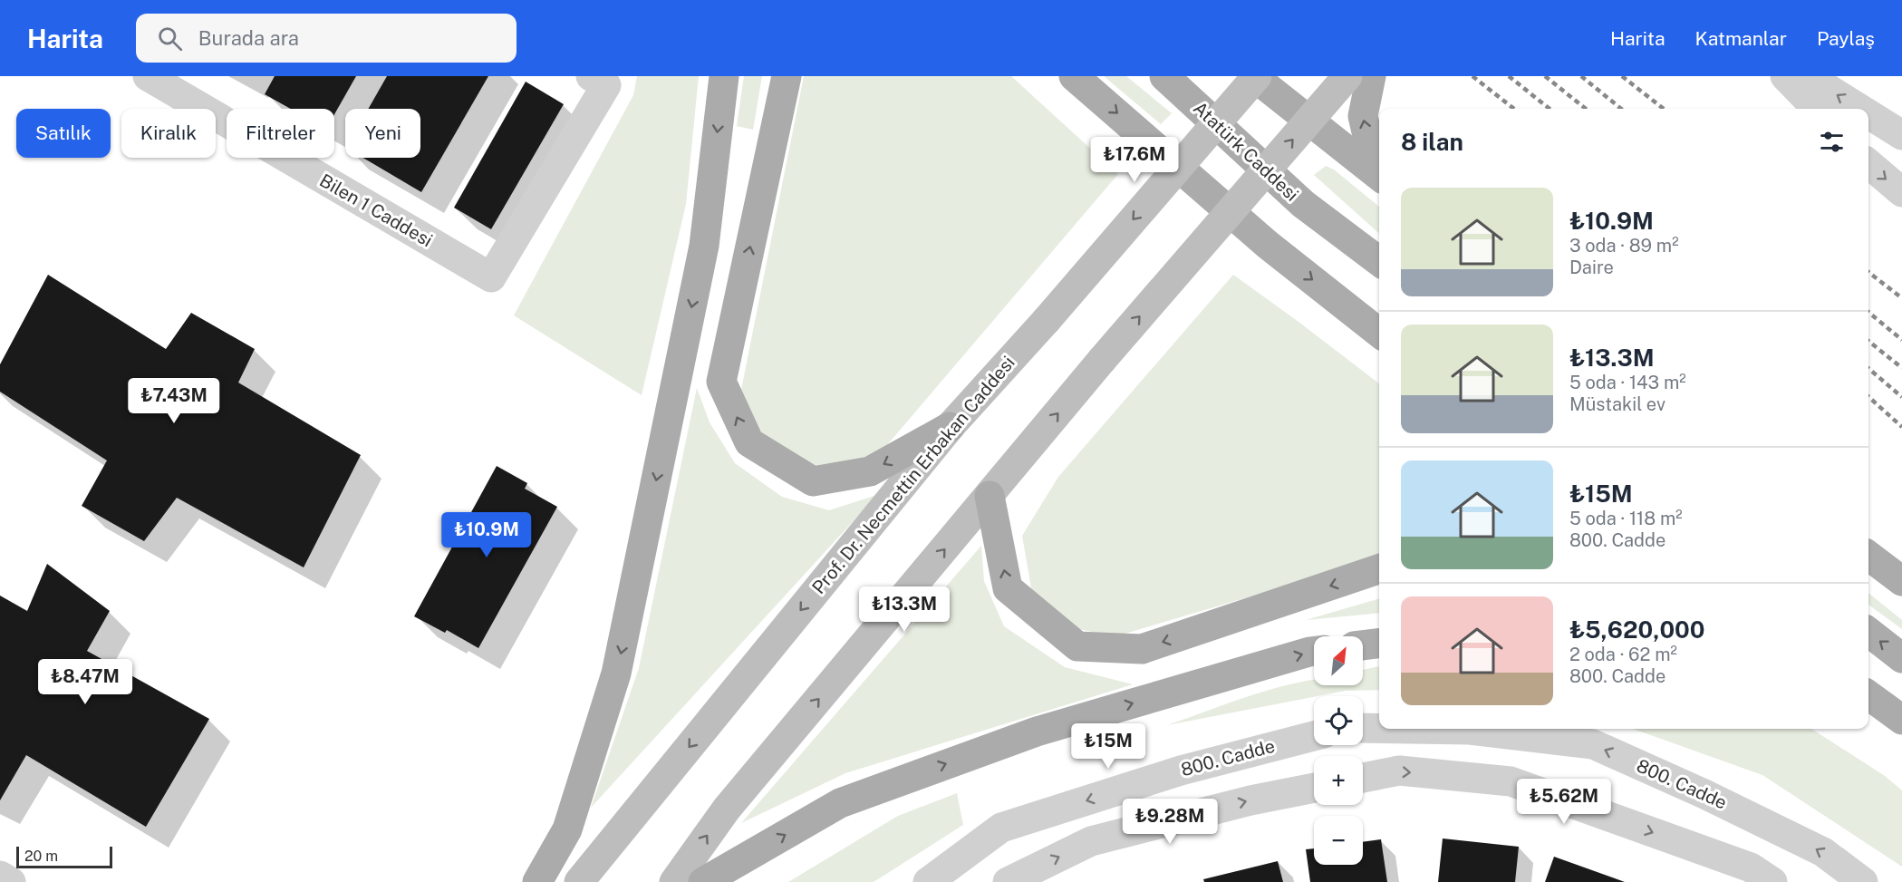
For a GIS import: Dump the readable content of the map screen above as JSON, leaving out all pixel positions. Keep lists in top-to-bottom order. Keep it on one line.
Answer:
{"streets":{"main road":["Atatürk Caddesi","Prof. Dr. Necmettin Erbakan Caddesi"],"street":["Bilen 1 Caddesi","800. Cadde"]},"scale_bar":"20 m","north":"top right","page":{"header":"Harita","search":"Burada ara","nav":["Harita","Katmanlar","Paylaş"],"chip":["Satılık","Kiralık","Filtreler","Yeni"],"heading":"8 ilan","price":["₺17.6M","₺7.43M","₺10.9M","₺13.3M","₺8.47M","₺15M","₺5.62M","₺9.28M"],"list":[{"name":"₺10.9M","note":"3 oda · 89 m² · Daire"},{"name":"₺13.3M","note":"5 oda · 143 m² · Müstakil ev"},{"name":"₺15M","note":"5 oda · 118 m² · 800. Cadde"},{"name":"₺5,620,000","note":"2 oda · 62 m² · 800. Cadde"}],"map_buttons":["+","−"],"scale":"20 m"}}
